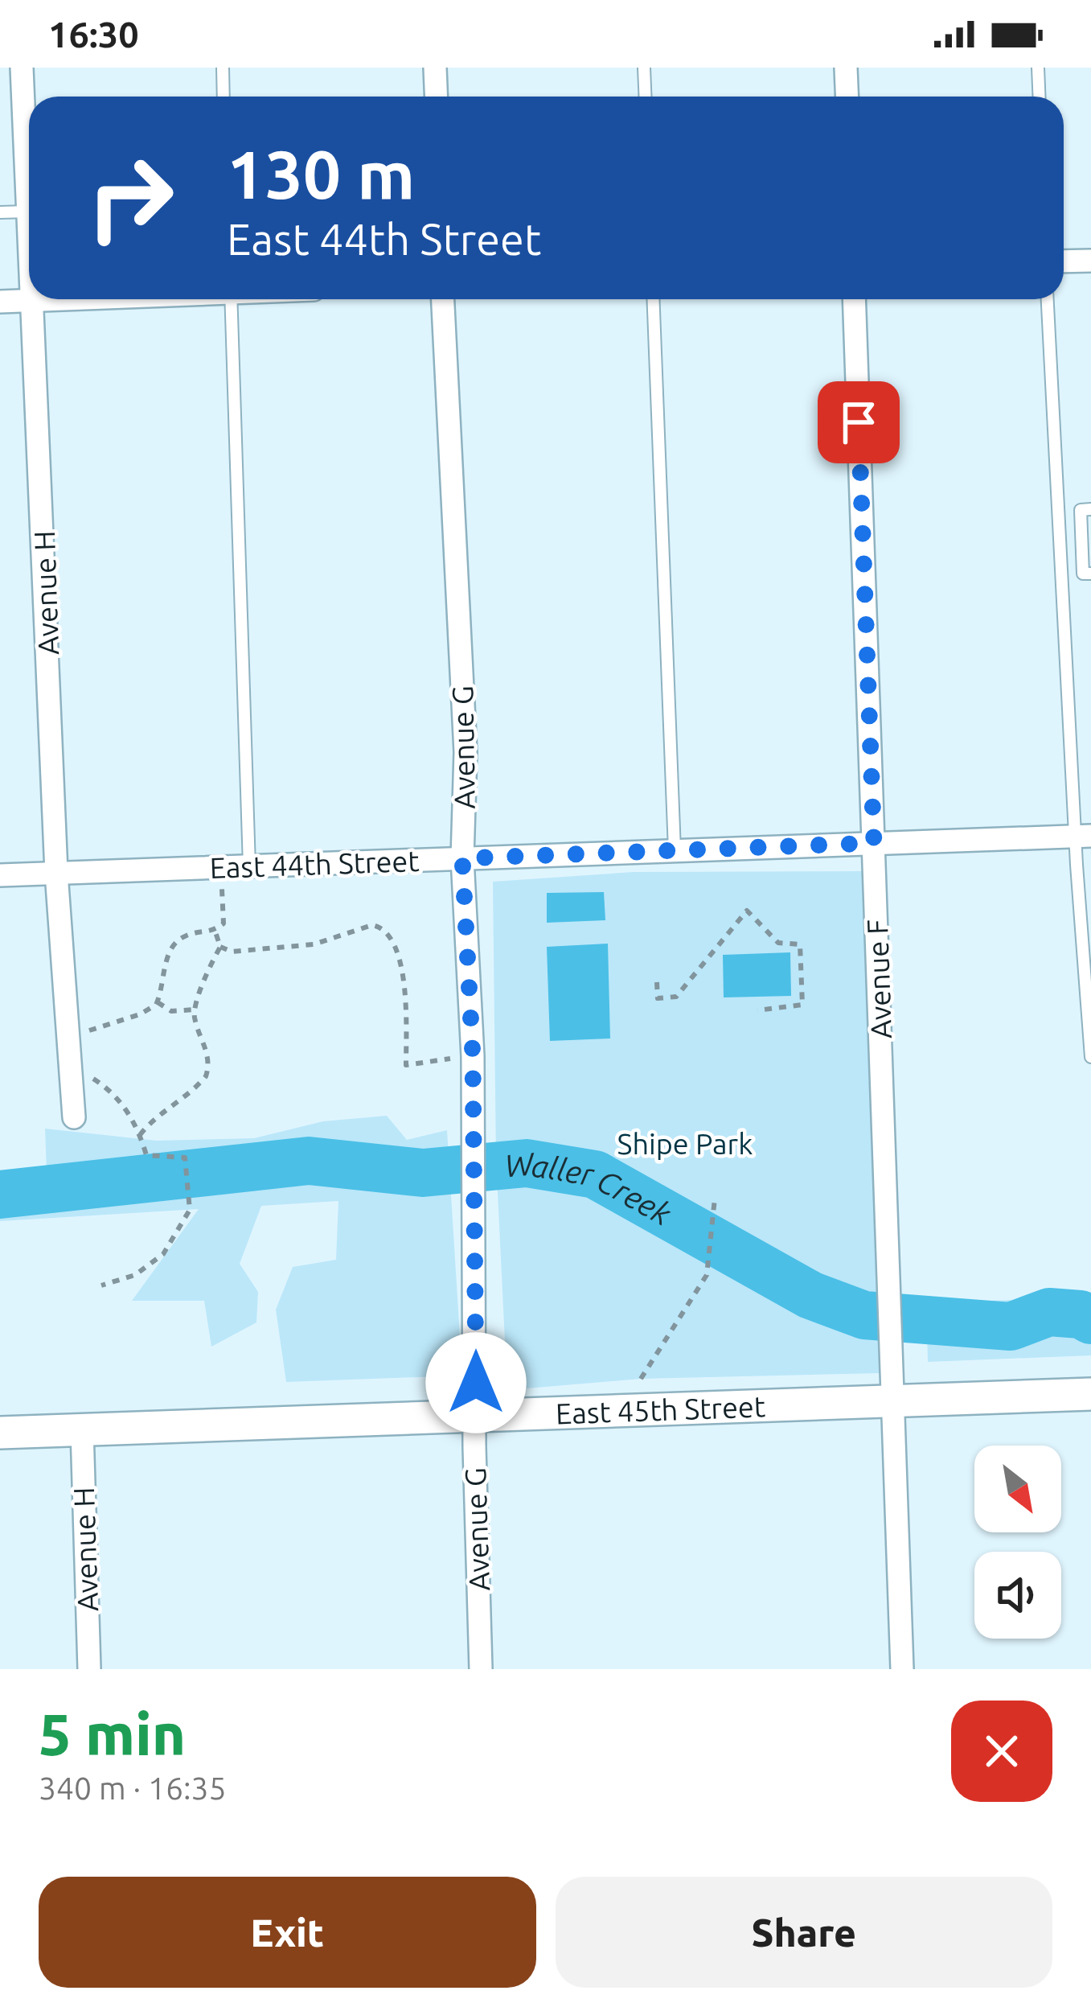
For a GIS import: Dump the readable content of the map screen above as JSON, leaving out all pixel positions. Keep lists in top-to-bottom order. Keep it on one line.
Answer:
{"streets":{"main road":["East 45th Street"],"street":["Avenue H","Avenue G","East 44th Street","Avenue F"]},"crossings":[["Avenue H","East 44th Street"],["Avenue H","East 45th Street"],["Avenue G","East 44th Street"],["Avenue G","East 45th Street"],["East 44th Street","Avenue F"],["Avenue F","East 45th Street"]],"water":["Waller Creek"],"parks":["Shipe Park"],"north":"bottom right","page":{"status":"16:30","turn":["130 m","East 44th Street"],"heading":["5 min","340 m · 16:35"],"buttons":["Exit","Share"]}}
